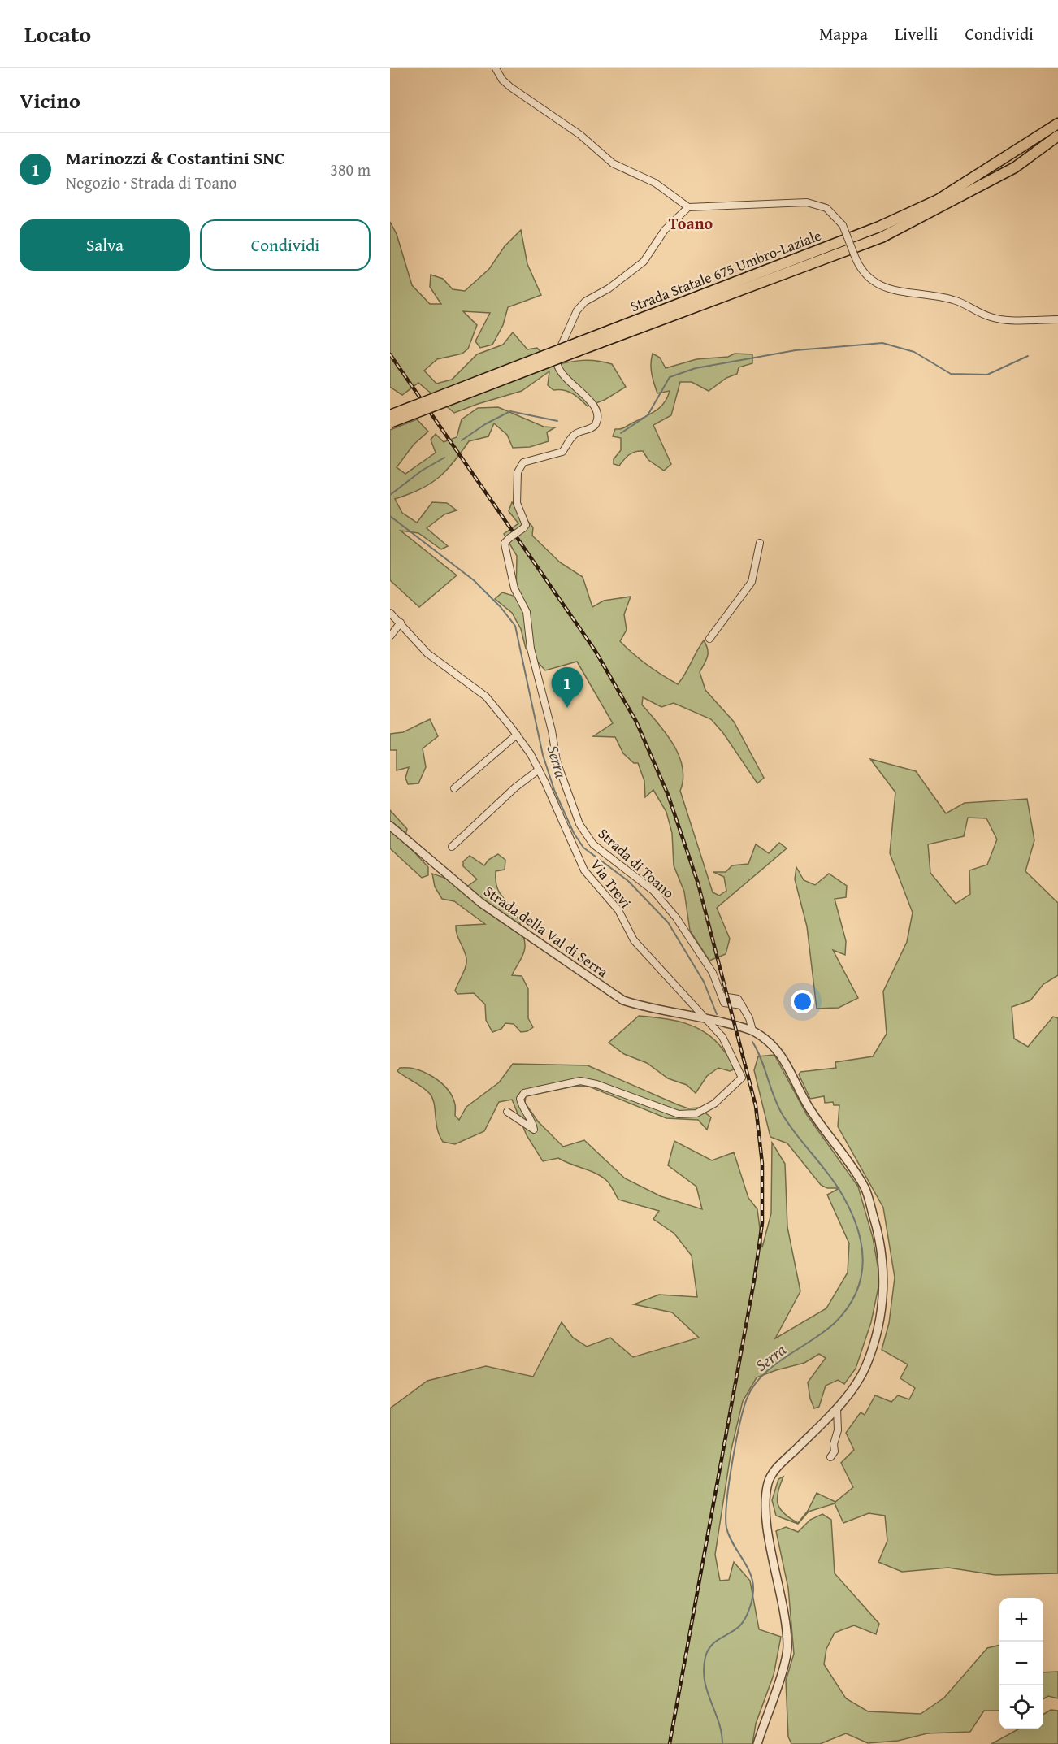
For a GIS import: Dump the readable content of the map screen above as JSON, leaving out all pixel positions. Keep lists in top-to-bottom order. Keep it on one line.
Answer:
{"streets":{"highway":["Strada Statale 675 Umbro-Laziale"],"street":["Strada di Toano","Via Trevi","Strada della Val di Serra"]},"crossings":[["Strada di Toano","Strada della Val di Serra"],["Via Trevi","Strada della Val di Serra"]],"districts":["Toano"],"water":["Serra"],"page":{"header":"Locato","nav":["Mappa","Livelli","Condividi"],"heading":"Vicino","list":[{"mark":"1","name":"Marinozzi & Costantini SNC","note":"Negozio · Strada di Toano","value":"380 m"}],"buttons":["Salva","Condividi"],"pins":"1","map_buttons":["+","−"]}}
